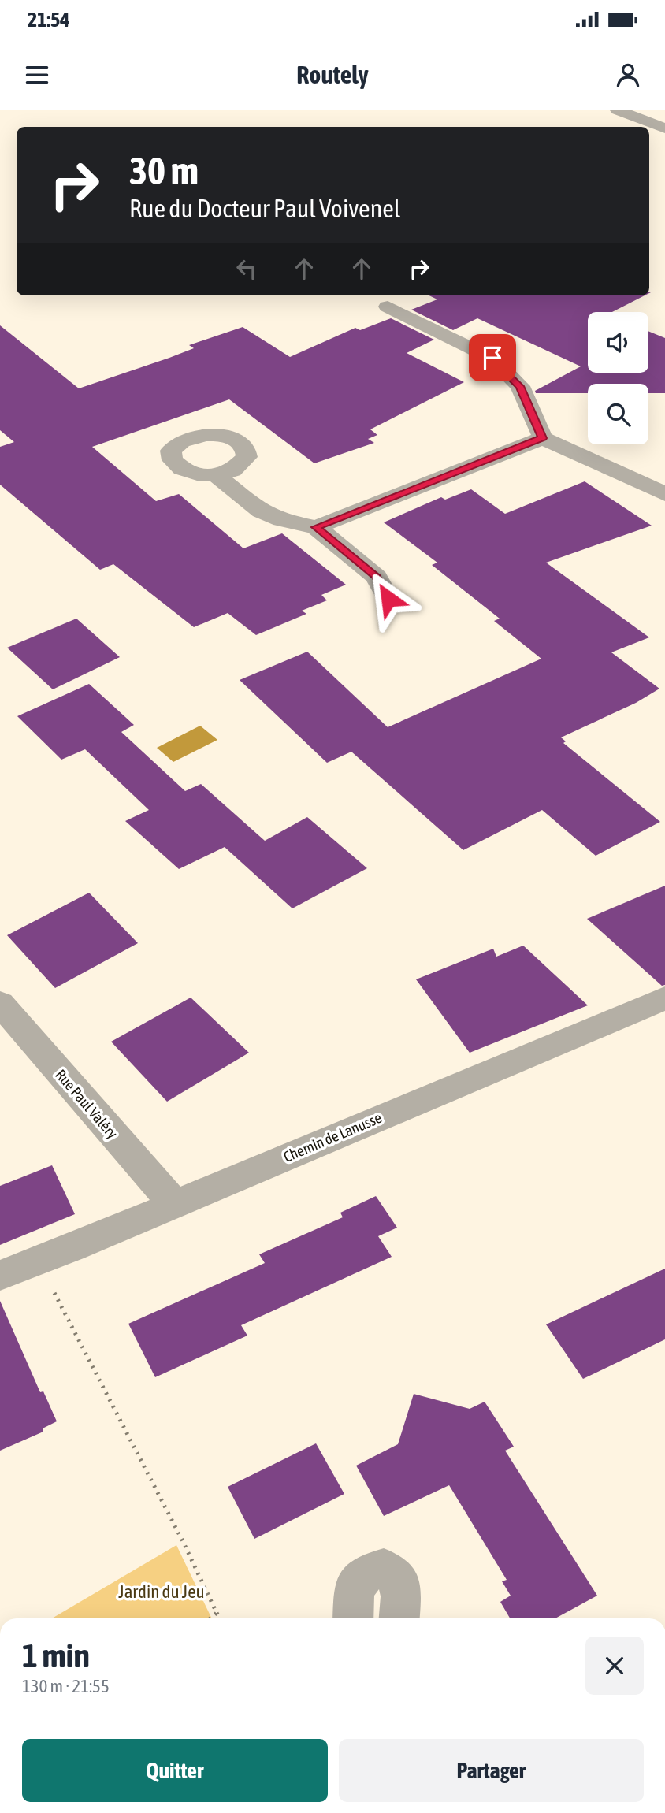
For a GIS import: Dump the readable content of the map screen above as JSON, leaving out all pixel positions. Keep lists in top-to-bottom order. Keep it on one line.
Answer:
{"streets":{"street":["Rue Paul Valéry","Chemin de Lanusse"]},"crossings":[["Rue Paul Valéry","Chemin de Lanusse"]],"parks":["Jardin du Jeu"],"page":{"status":"21:54","header":"Routely","turn":["30 m","Rue du Docteur Paul Voivenel"],"heading":["1 min","130 m · 21:55"],"buttons":["Quitter","Partager"]}}
